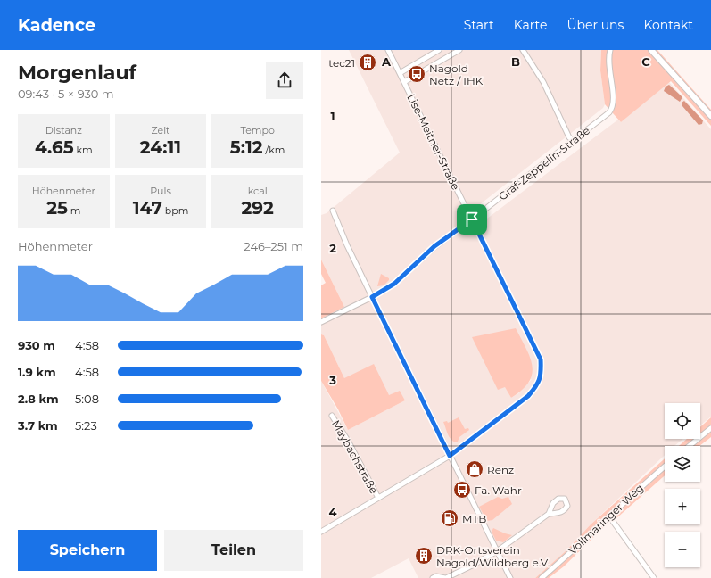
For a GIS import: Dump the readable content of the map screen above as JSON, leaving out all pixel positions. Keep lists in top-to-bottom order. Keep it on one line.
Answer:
{"streets":{"street":["Lise-Meitner-Straße","Graf-Zeppelin-Straße","Maybachstraße","Vollmaringer Weg"]},"crossings":[["Lise-Meitner-Straße","Graf-Zeppelin-Straße"],["Lise-Meitner-Straße","Maybachstraße"]],"places":{"building":["tec21","DRK-Ortsverein Nagold/Wildberg e.V."],"bus stop":["Nagold Netz / IHK","Fa. Wahr"],"shop":["Renz"],"fuel station":["MTB"]},"page":{"header":"Kadence","nav":["Start","Karte","Über uns","Kontakt"],"heading":["Morgenlauf","09:43 · 5 × 930 m"],"stats":[["Distanz","4.65 km"],["Zeit","24:11"],["Tempo","5:12 /km"],["Höhenmeter","25 m"],["Puls","147 bpm"],["kcal","292"]],"chart":["Höhenmeter","246–251 m"],"list":[{"name":"930 m","note":"4:58"},{"name":"1.9 km","note":"4:58"},{"name":"2.8 km","note":"5:08"},{"name":"3.7 km","note":"5:23"}],"map_buttons":["+","−"],"buttons":["Speichern","Teilen"]},"grid":{"columns":["A","B","C"],"rows":["1","2","3","4"]}}
